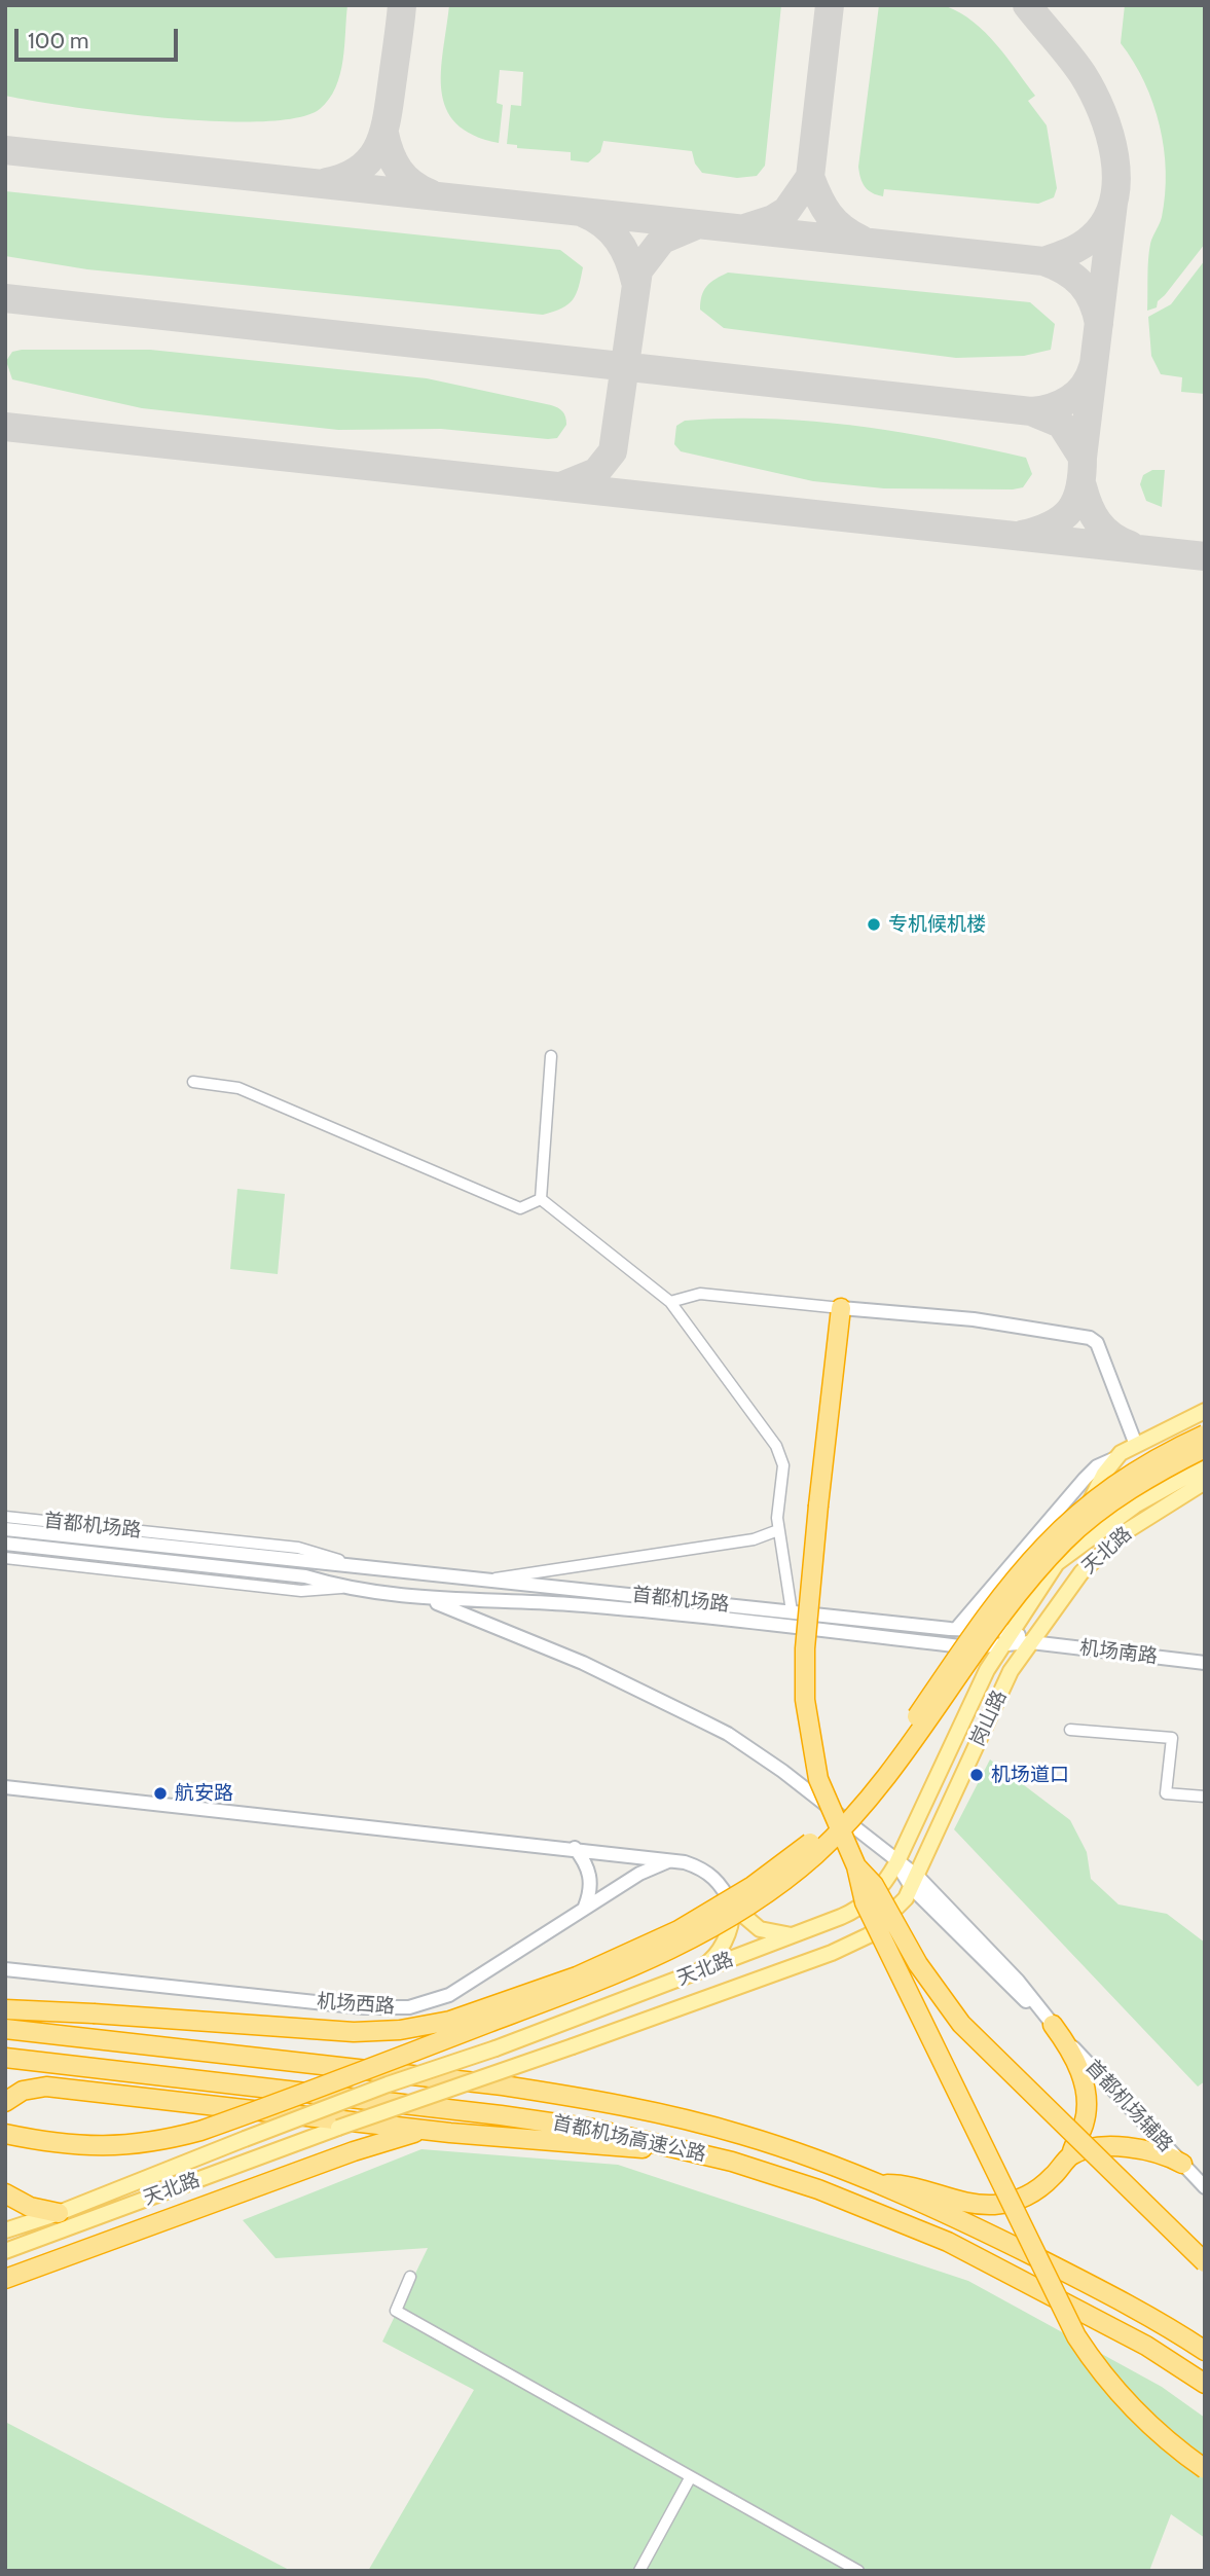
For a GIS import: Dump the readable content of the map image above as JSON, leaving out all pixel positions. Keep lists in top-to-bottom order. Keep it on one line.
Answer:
{"streets":{"highway":["首都机场高速公路"],"main road":["天北路","岗山路"],"street":["首都机场路","机场南路","机场西路","首都机场辅路"]},"crossings":[["首都机场路","天北路"],["首都机场路","机场南路"],["首都机场路","岗山路"],["首都机场路","首都机场辅路"],["天北路","机场南路"],["天北路","岗山路"],["天北路","首都机场辅路"],["机场南路","岗山路"],["岗山路","首都机场辅路"]],"places":["专机候机楼","机场道口","航安路"],"scale_bar":"100 m"}
